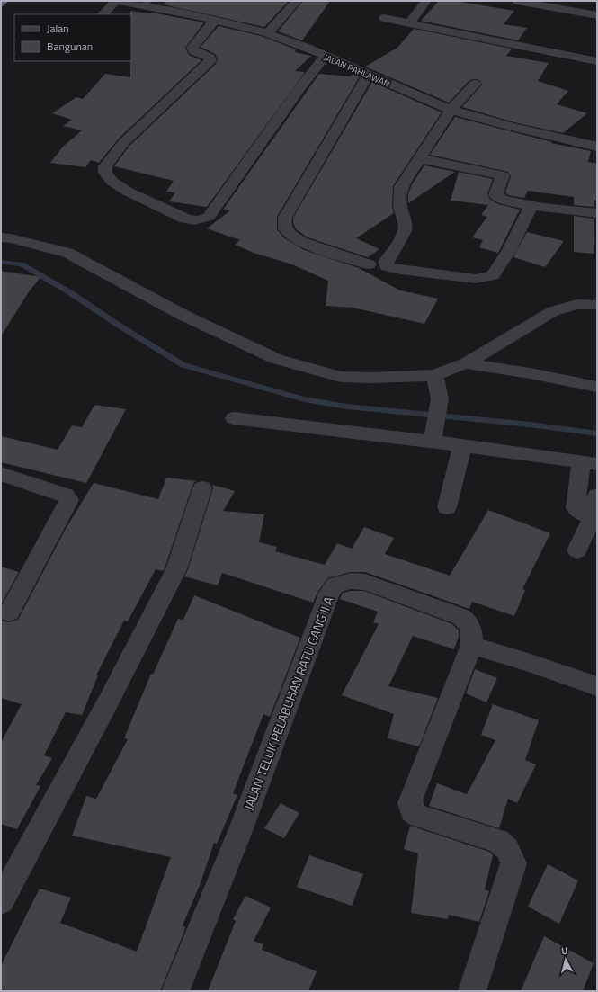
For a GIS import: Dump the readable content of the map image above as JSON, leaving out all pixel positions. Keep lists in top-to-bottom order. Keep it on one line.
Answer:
{"streets":{"street":["JALAN PAHLAWAN","JALAN TELUK PELABUHAN RATU GANG II A"]},"legend":["Jalan","Bangunan"],"north":"top"}
